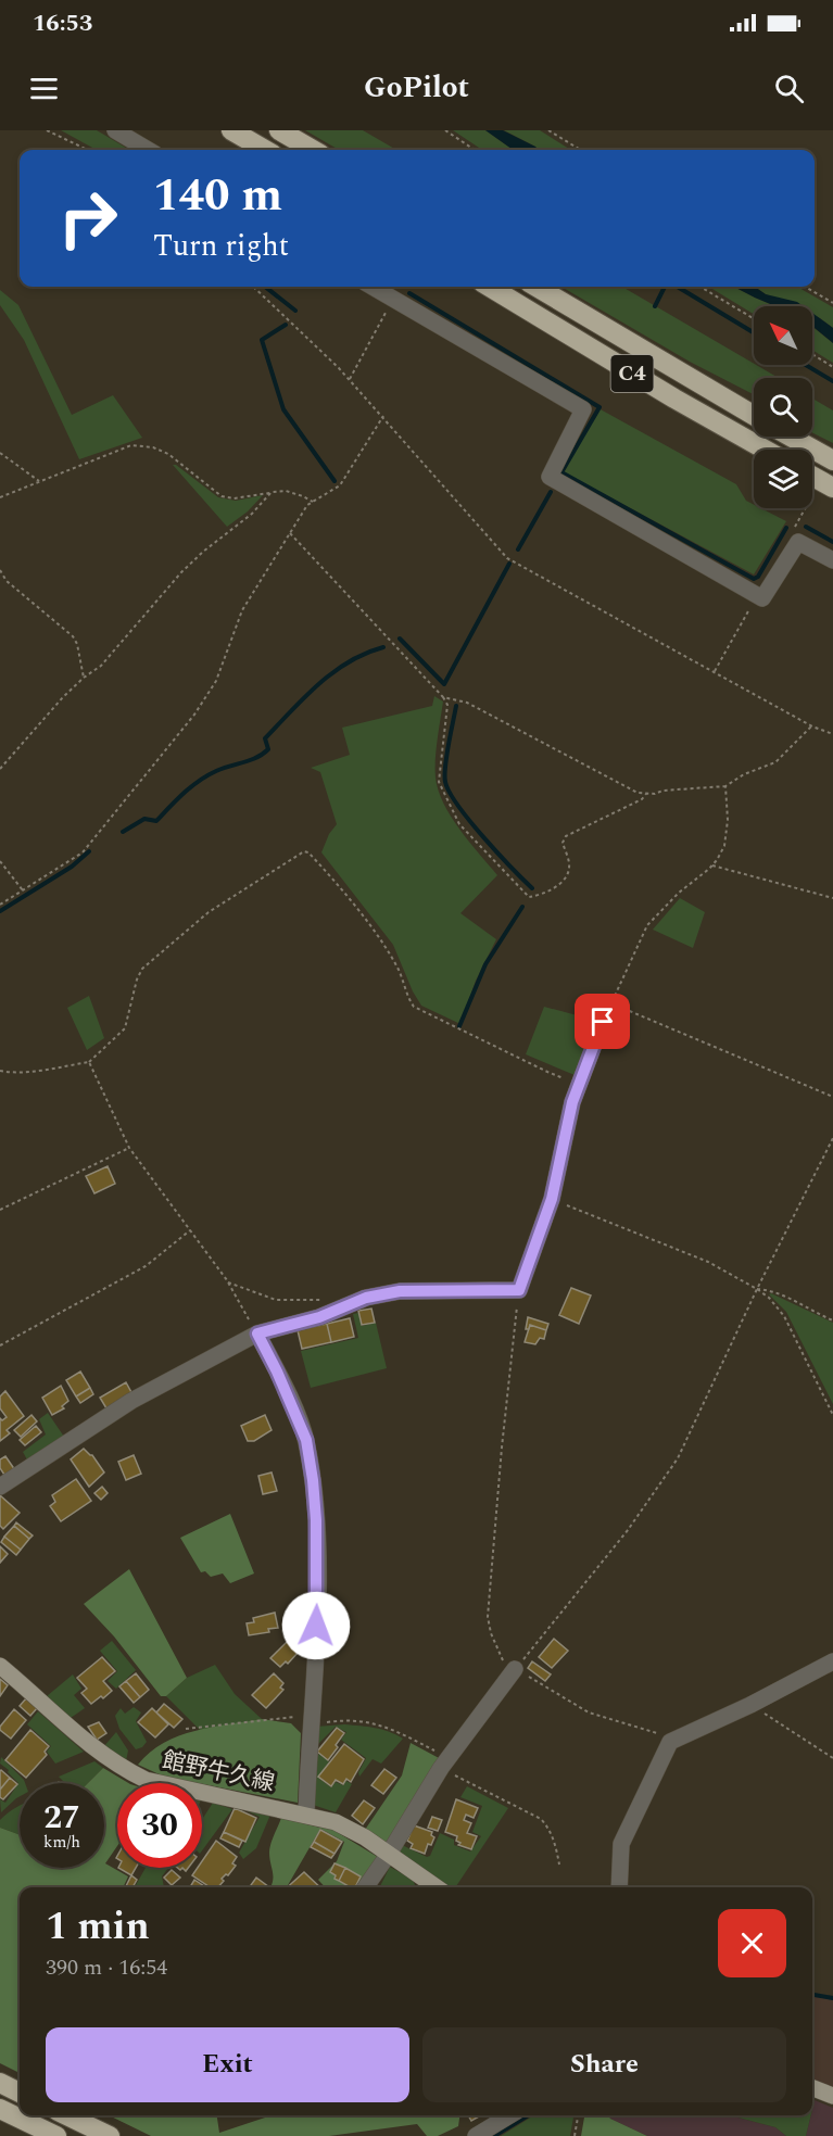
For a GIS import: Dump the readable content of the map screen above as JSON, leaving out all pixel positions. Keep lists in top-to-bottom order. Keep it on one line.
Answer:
{"streets":{"highway":["C4"],"main road":["館野牛久線"]},"north":"top left","page":{"status":"16:53","header":"GoPilot","turn":["140 m","Turn right"],"speed":"27 km/h","limit":"30","heading":["1 min","390 m · 16:54"],"buttons":["Exit","Share"]}}
